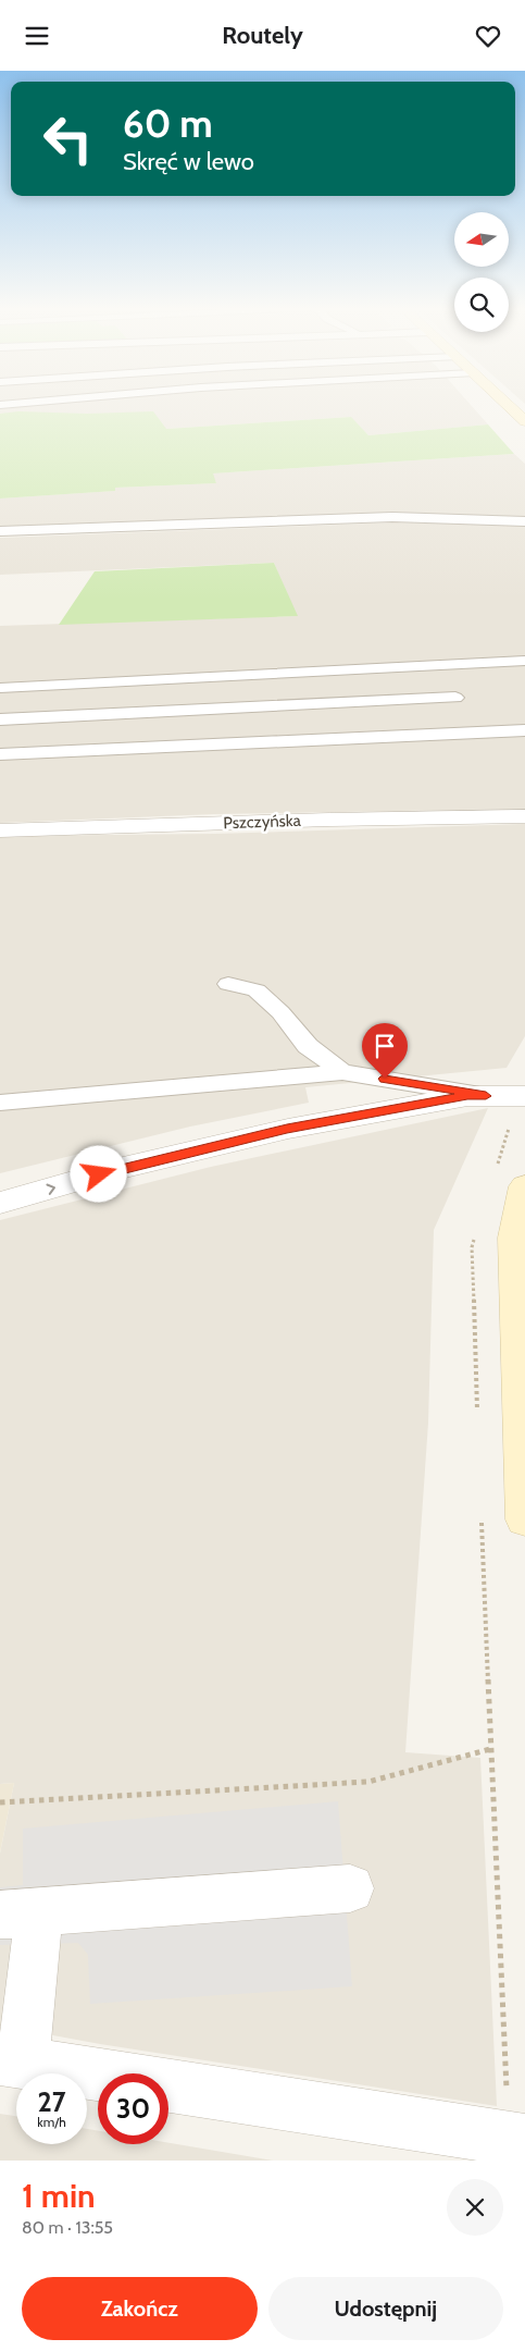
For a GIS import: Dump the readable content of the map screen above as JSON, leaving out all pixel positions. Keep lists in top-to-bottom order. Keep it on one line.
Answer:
{"streets":{"street":["Pszczyńska"]},"north":"left","page":{"header":"Routely","turn":["60 m","Skręć w lewo"],"speed":"27 km/h","limit":"30","heading":["1 min","80 m · 13:55"],"buttons":["Zakończ","Udostępnij"]}}
